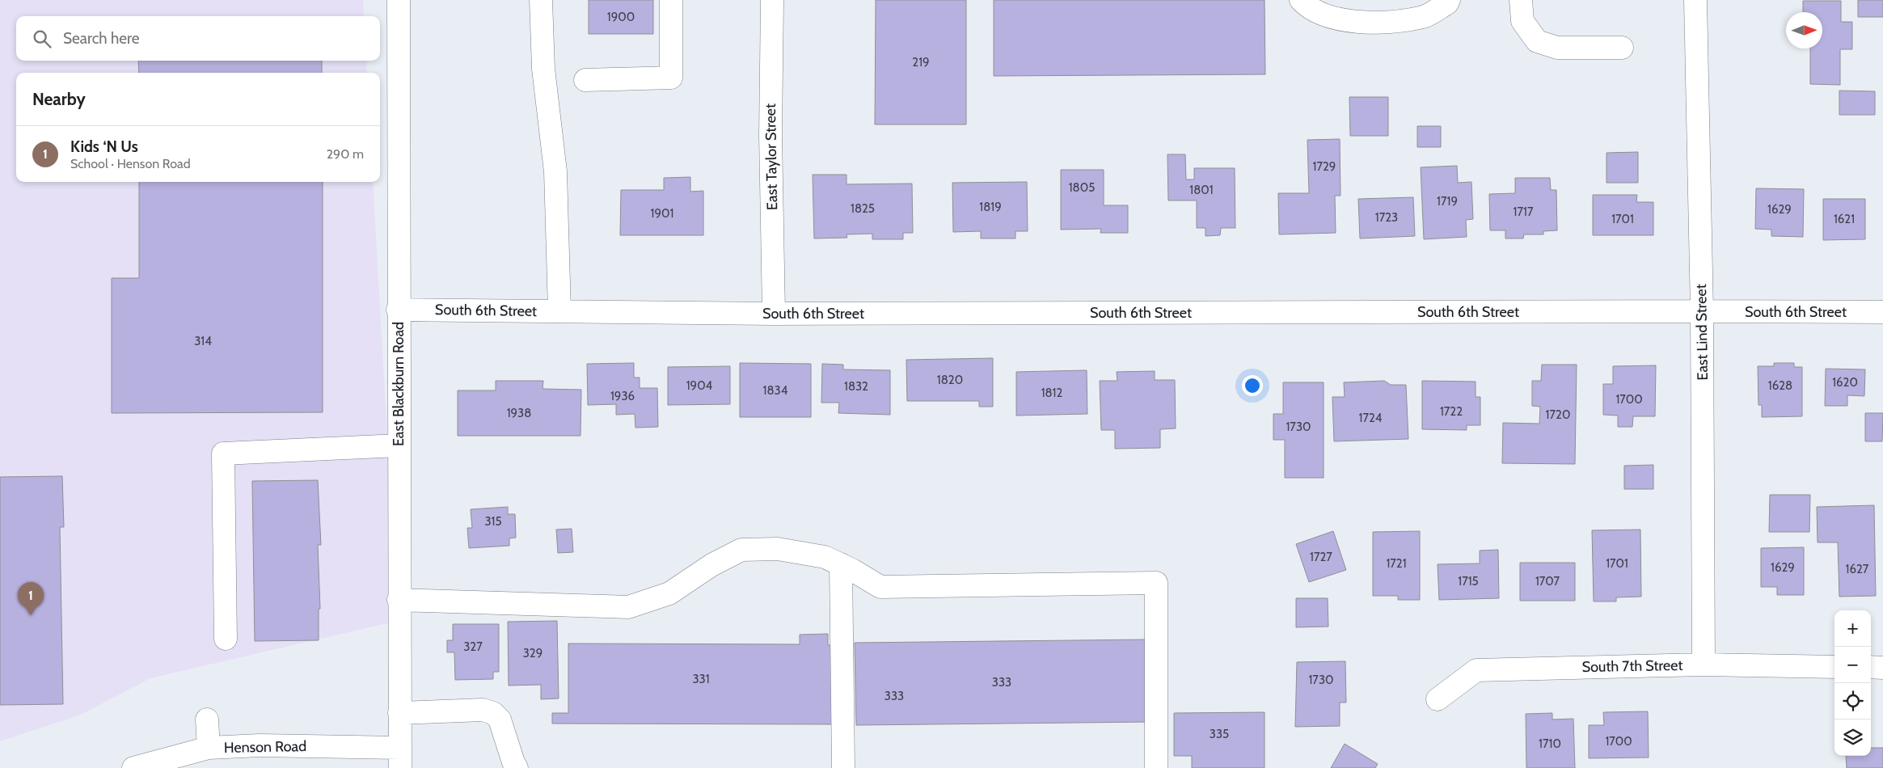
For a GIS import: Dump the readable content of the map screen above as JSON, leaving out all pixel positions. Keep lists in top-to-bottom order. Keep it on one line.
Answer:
{"streets":{"street":["East Taylor Street","South 6th Street","East Lind Street","East Blackburn Road","South 7th Street","Henson Road"]},"crossings":[["East Taylor Street","South 6th Street"],["South 6th Street","East Lind Street"],["South 6th Street","East Blackburn Road"],["East Lind Street","South 7th Street"],["East Blackburn Road","Henson Road"]],"house_numbers":["1900","219","1729","1805","1801","1719","1819","1825","1629","1717","1901","1723","1701","1621","314","1820","1620","1904","1628","1832","1834","1812","1936","1700","1722","1938","1720","1724","1730","315","1727","1721","1701","1629","1627","1715","1707","327","329","331","1730","333","333","335","1700","1710"],"north":"right","page":{"search":"Search here","heading":"Nearby","list":[{"mark":"1","name":"Kids ‘N Us","note":"School · Henson Road","value":"290 m"}],"pins":"1","map_buttons":["+","−"]}}
